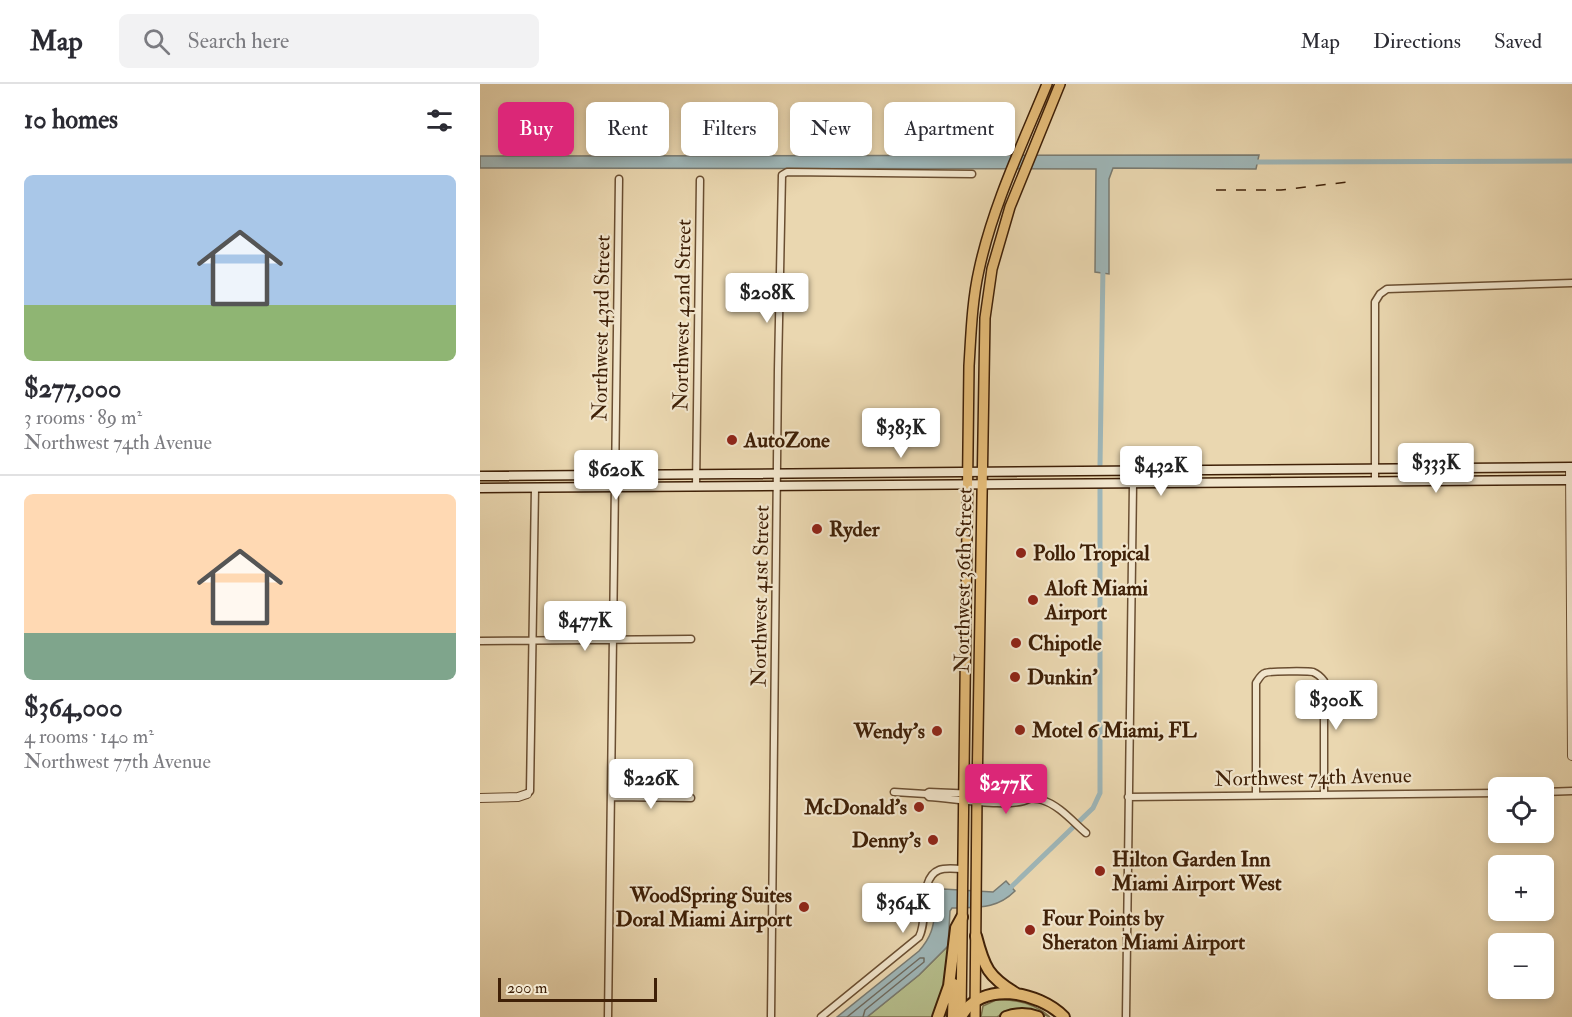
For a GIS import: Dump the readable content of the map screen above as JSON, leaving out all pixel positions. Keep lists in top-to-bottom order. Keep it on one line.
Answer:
{"streets":{"main road":["Northwest 36th Street"],"street":["Northwest 42nd Street","Northwest 43rd Street","Northwest 41st Street","Northwest 74th Avenue"]},"places":["AutoZone","Ryder","Pollo Tropical","Aloft Miami Airport","Chipotle","Dunkin'","Motel 6 Miami, FL","Wendy's","McDonald's","Denny's","Hilton Garden Inn Miami Airport West","WoodSpring Suites Doral Miami Airport","Four Points by Sheraton Miami Airport"],"scale_bar":"200 m","page":{"header":"Map","search":"Search here","nav":["Map","Directions","Saved"],"heading":"10 homes","chip":["Buy","Rent","Filters","New","Apartment"],"list":[{"name":"$277,000","note":"3 rooms · 89 m² · Northwest 74th Avenue"},{"name":"$364,000","note":"4 rooms · 140 m² · Northwest 77th Avenue"}],"price":["$208K","$383K","$333K","$432K","$620K","$477K","$300K","$226K","$277K","$364K"],"map_buttons":["+","−"],"scale":"200 m"}}
